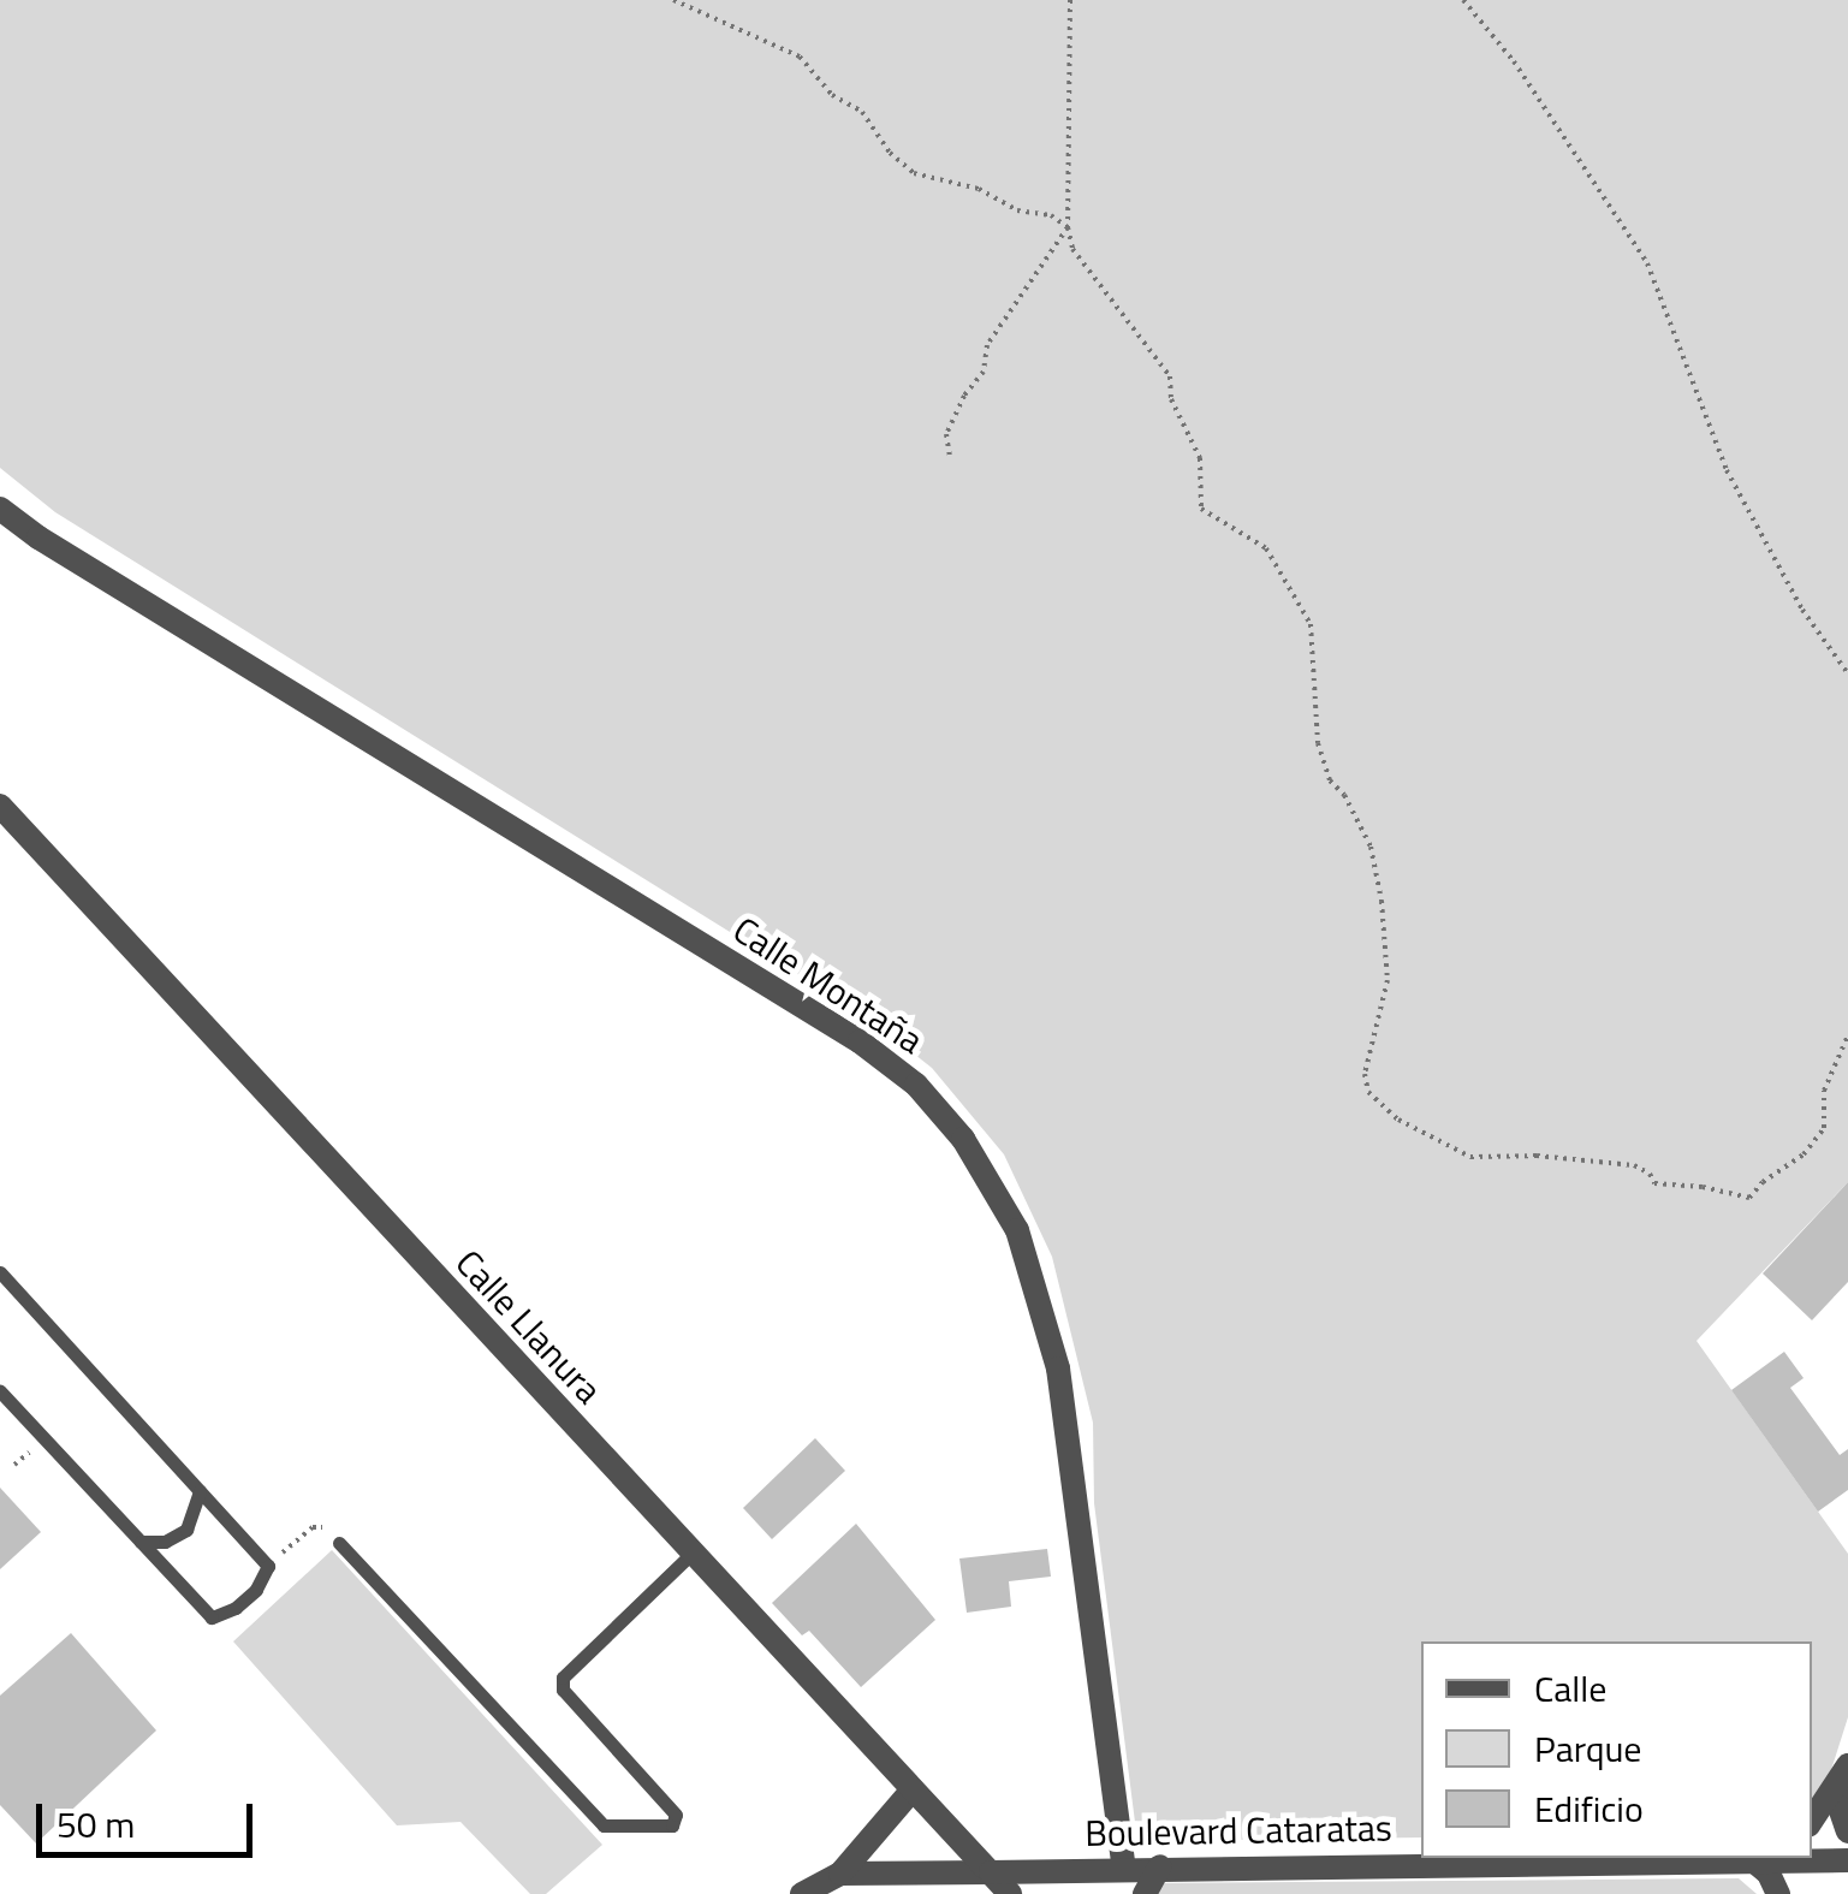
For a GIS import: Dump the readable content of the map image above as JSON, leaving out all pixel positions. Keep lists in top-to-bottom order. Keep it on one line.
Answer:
{"streets":{"street":["Calle Montaña","Calle Llanura","Boulevard Cataratas"]},"crossings":[["Calle Montaña","Boulevard Cataratas"],["Calle Llanura","Boulevard Cataratas"]],"legend":["Calle","Parque","Edificio"],"scale_bar":"50 m"}
